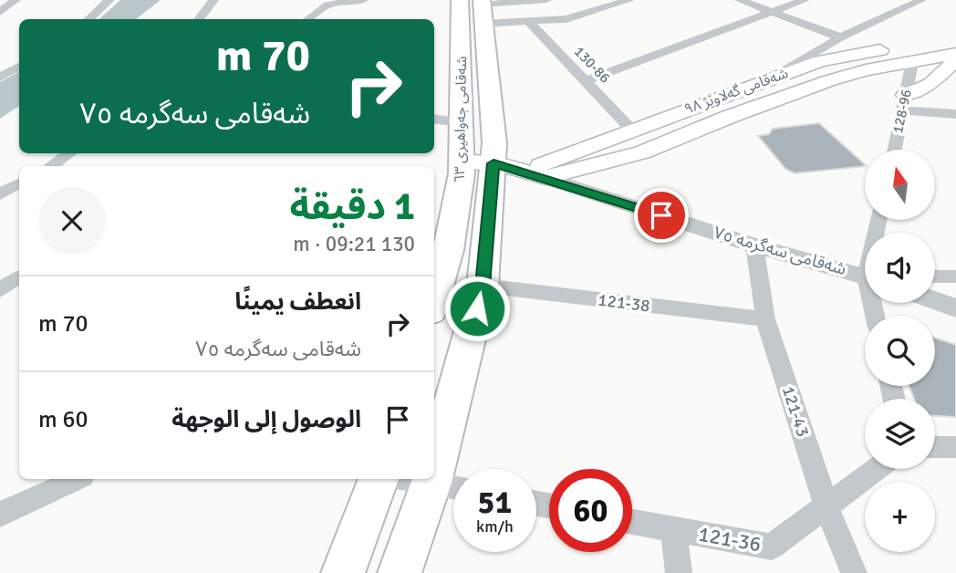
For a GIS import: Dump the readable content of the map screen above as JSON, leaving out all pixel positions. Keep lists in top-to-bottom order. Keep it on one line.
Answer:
{"streets":{"main road":["شەقامی گەلاوێژ ٩٨","شەقامی جەواهیری ٦٣","شەقامی سەگرمە ٧٥"],"street":["130-86","128-96","121-38","121-43","121-36"]},"crossings":[["130-86","شەقامی گەلاوێژ ٩٨"],["شەقامی گەلاوێژ ٩٨","128-96"],["شەقامی گەلاوێژ ٩٨","شەقامی سەگرمە ٧٥"],["شەقامی جەواهیری ٦٣","شەقامی سەگرمە ٧٥"],["شەقامی جەواهیری ٦٣","121-38"],["شەقامی سەگرمە ٧٥","121-43"],["121-38","121-43"],["121-43","121-36"]],"north":"top","page":{"turn":["70 m","شەقامی سەگرمە ٧٥"],"map_buttons":"+","heading":["1 دقيقة","130 m · 09:21"],"list":[{"name":"انعطف يمينًا","note":"شەقامی سەگرمە ٧٥","value":"70 m"},{"name":"الوصول إلى الوجهة","value":"60 m"}],"speed":"51 km/h","limit":"60"}}
